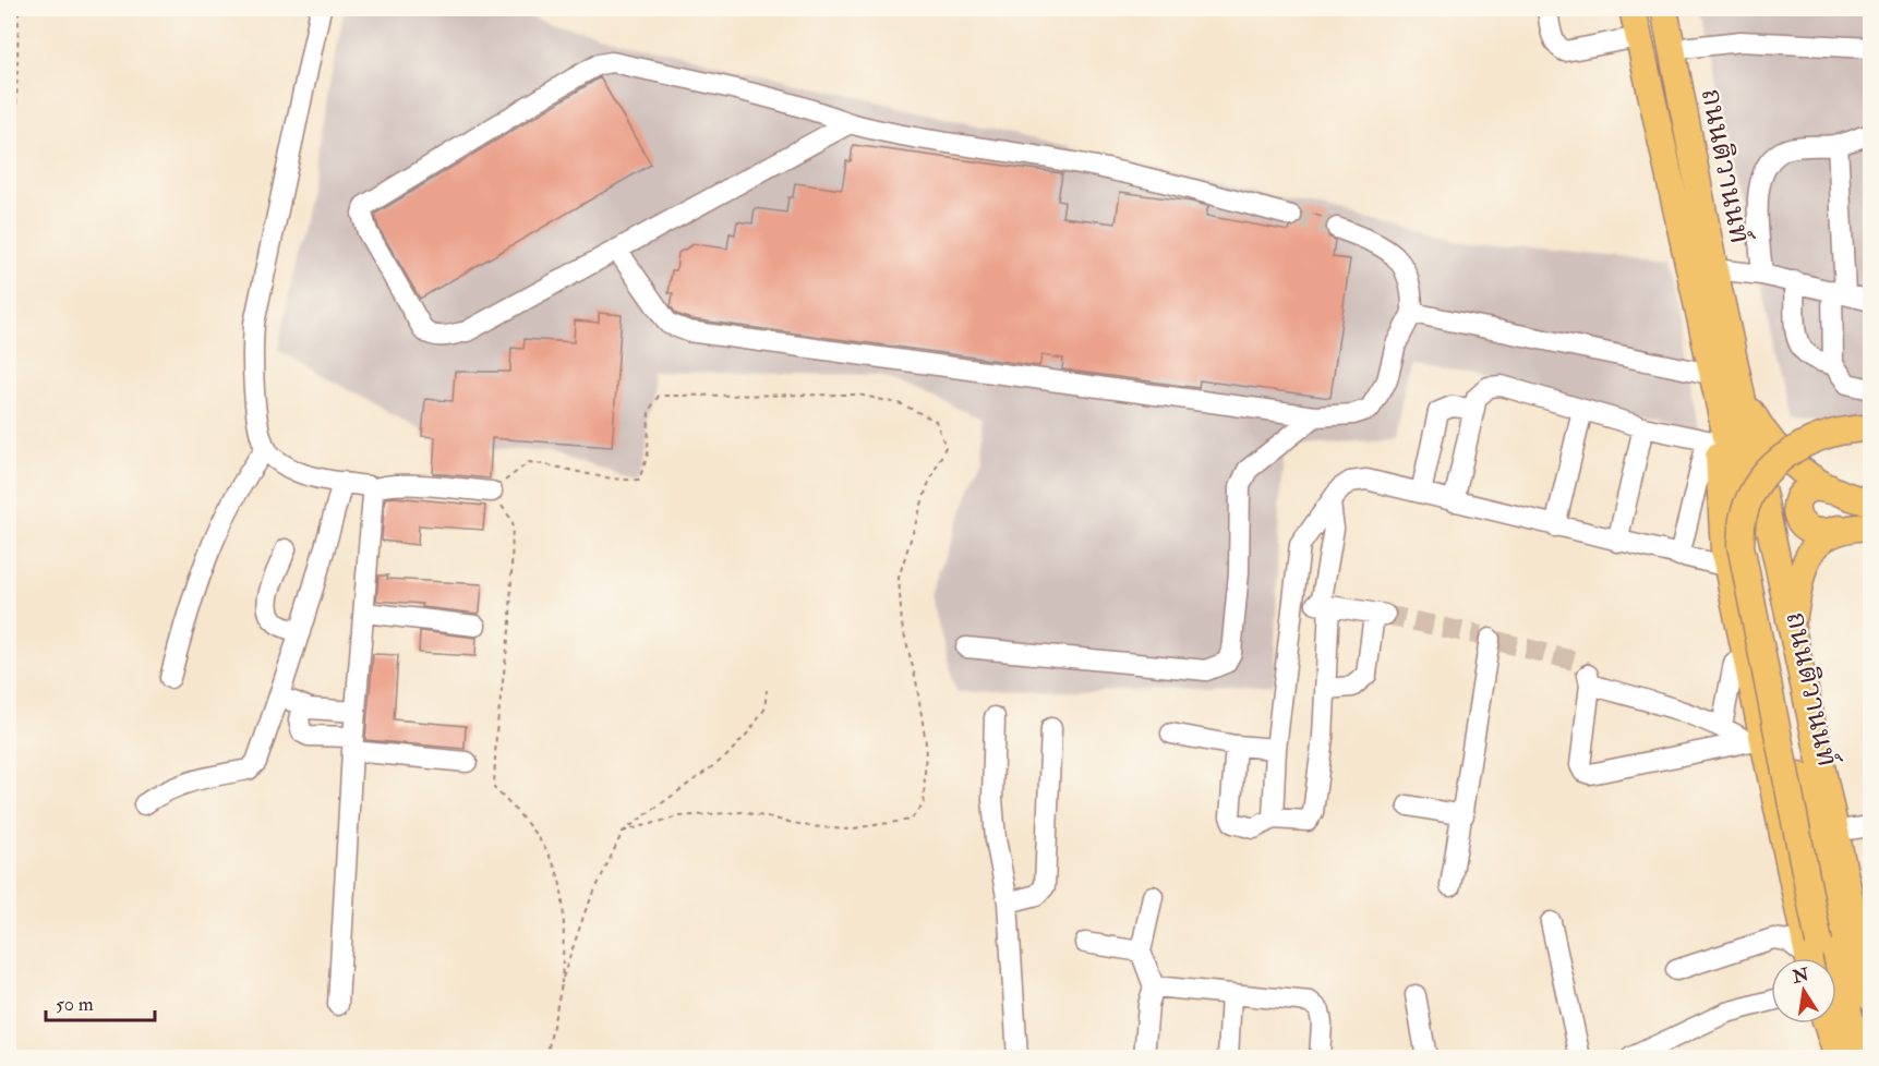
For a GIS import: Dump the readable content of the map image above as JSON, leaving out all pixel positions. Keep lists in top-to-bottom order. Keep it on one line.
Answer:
{"streets":{"main road":["ถนนติวานนท์"]},"scale_bar":"50 m","north":"top"}
